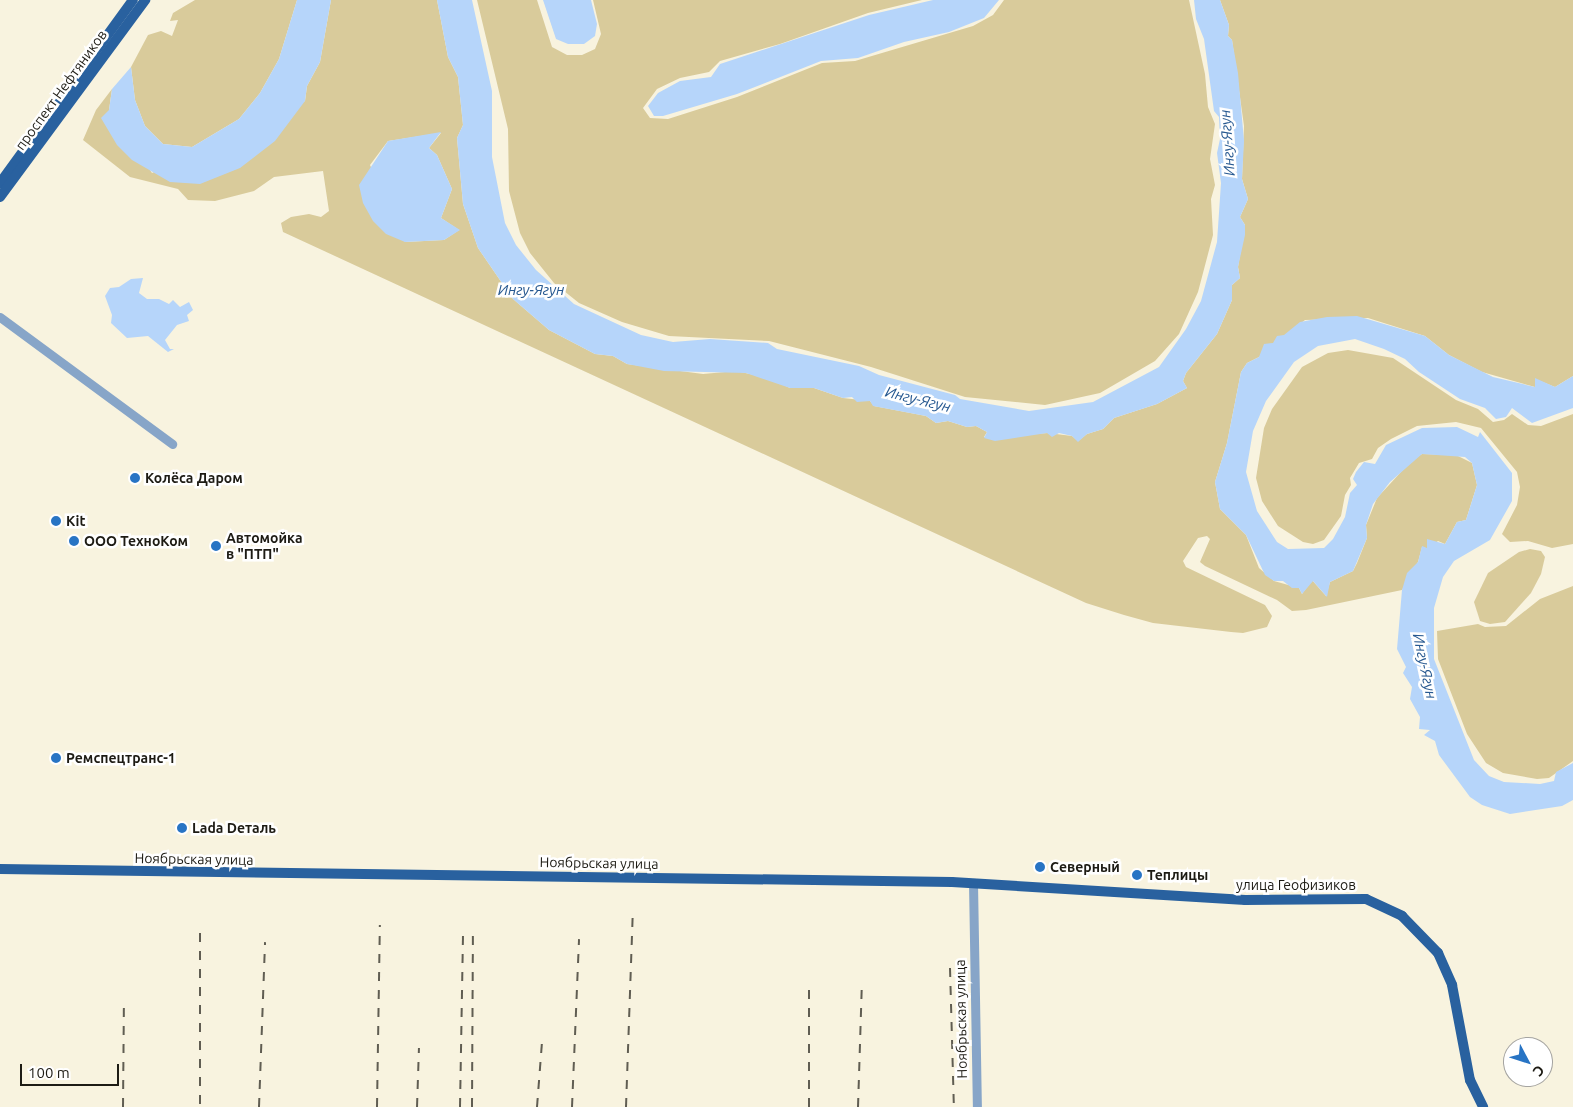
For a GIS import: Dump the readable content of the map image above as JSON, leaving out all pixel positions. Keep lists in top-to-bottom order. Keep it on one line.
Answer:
{"streets":{"main road":["проспект Нефтяников","Ноябрьская улица","улица Геофизиков"]},"crossings":[["Ноябрьская улица","улица Геофизиков"]],"water":["Ингу-Ягун"],"places":["Колёса Даром","Kit","ООО ТехноКом","Автомойка в \"ПТП\"","Ремспецтранс-1","Lada Dеталь","Северный","Теплицы"],"scale_bar":"100 m","north":"bottom right"}
